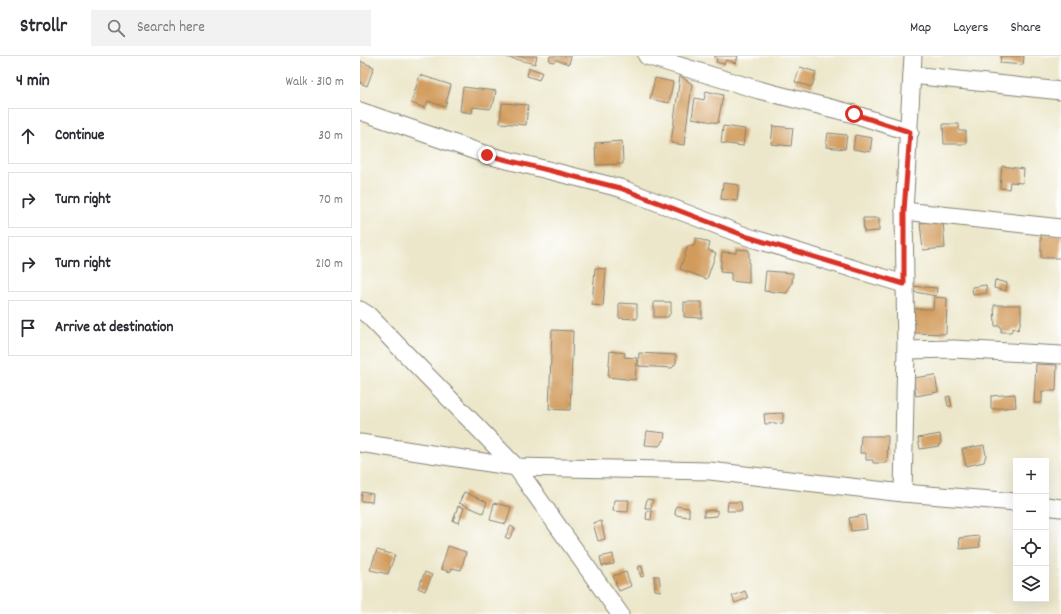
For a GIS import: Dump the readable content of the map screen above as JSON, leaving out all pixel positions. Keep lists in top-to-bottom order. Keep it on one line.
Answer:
{"page":{"header":"Strollr","search":"Search here","nav":["Map","Layers","Share"],"heading":["4 min","Walk · 310 m"],"list":[["Continue","30 m"],["Turn right","70 m"],["Turn right","210 m"],"Arrive at destination"],"map_buttons":["+","−"]}}
